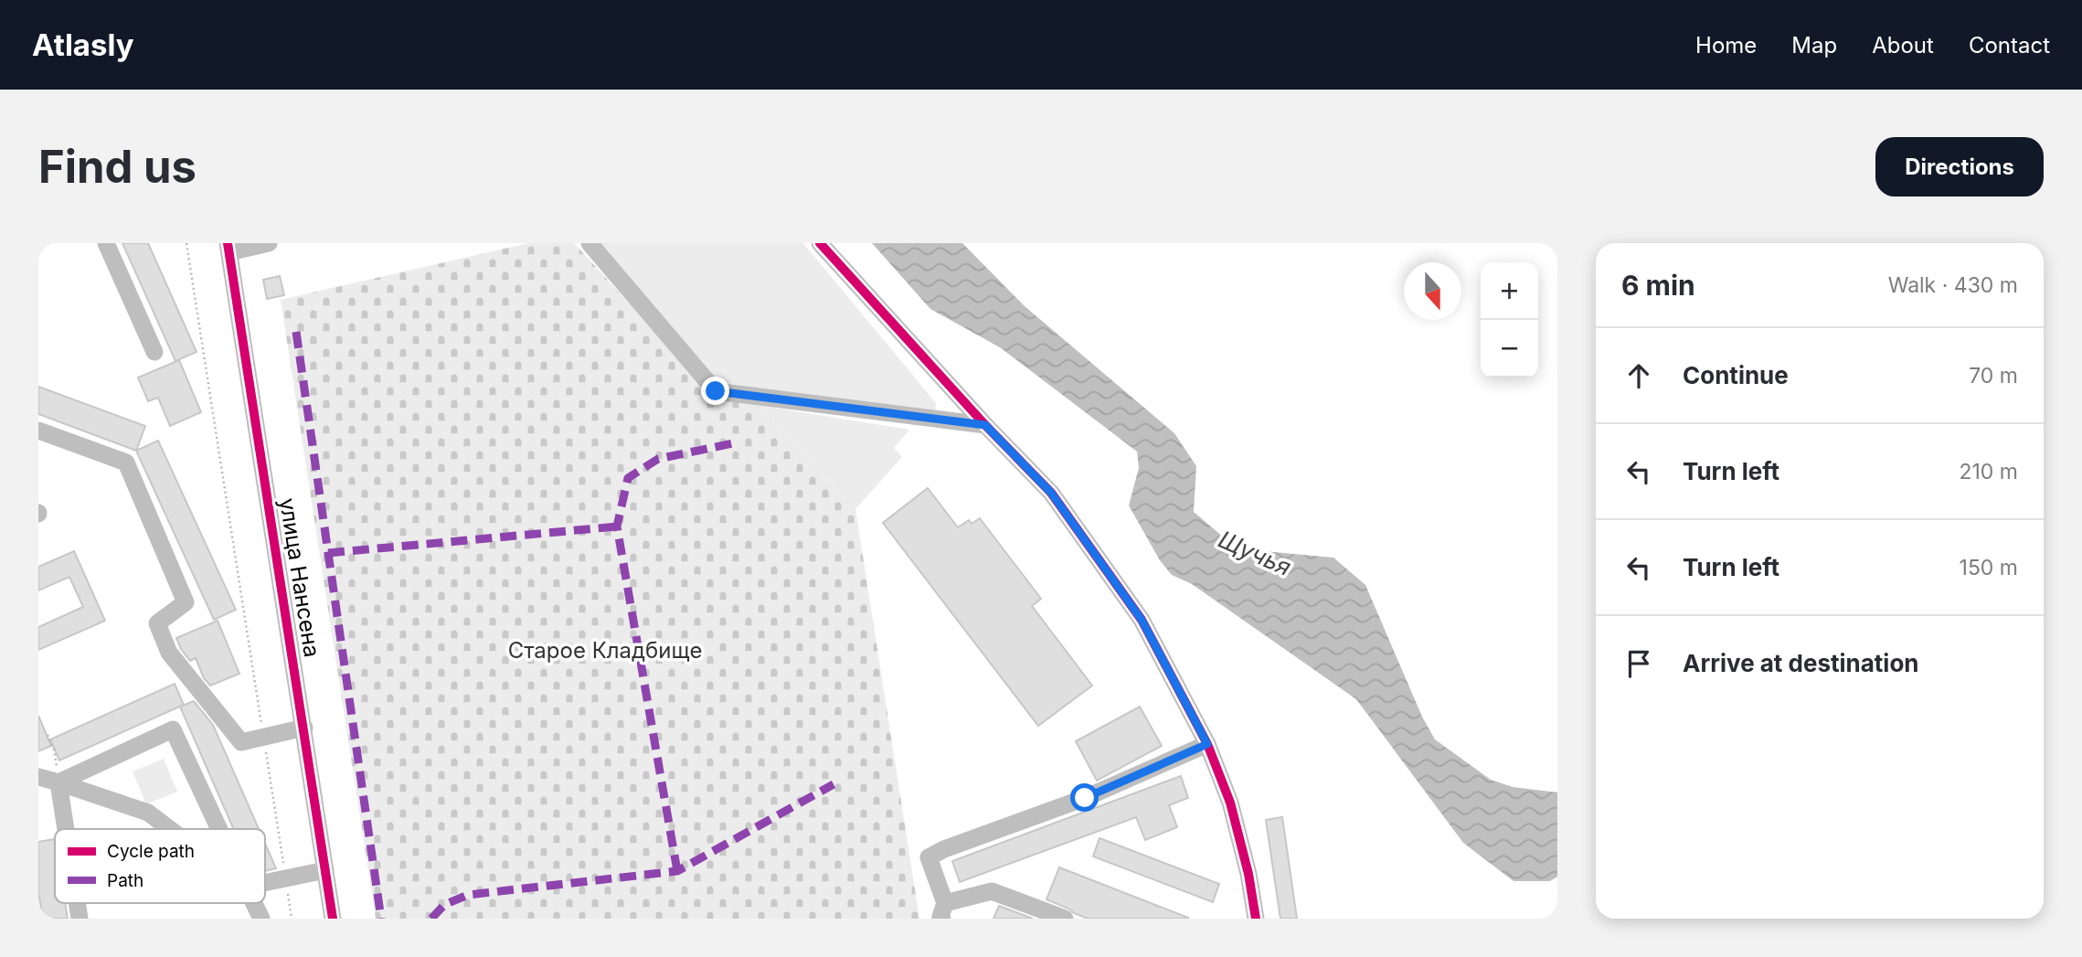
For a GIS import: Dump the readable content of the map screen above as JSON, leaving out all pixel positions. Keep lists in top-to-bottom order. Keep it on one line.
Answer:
{"streets":{"street":["улица Нансена"]},"water":["Щучья"],"parks":["Старое Кладбище"],"legend":["Cycle path","Path"],"north":"bottom","page":{"header":"Atlasly","nav":["Home","Map","About","Contact"],"buttons":"Directions","title":"Find us","heading":["6 min","Walk · 430 m"],"map_buttons":["+","−"],"list":[["Continue","70 m"],["Turn left","210 m"],["Turn left","150 m"],"Arrive at destination"]}}
